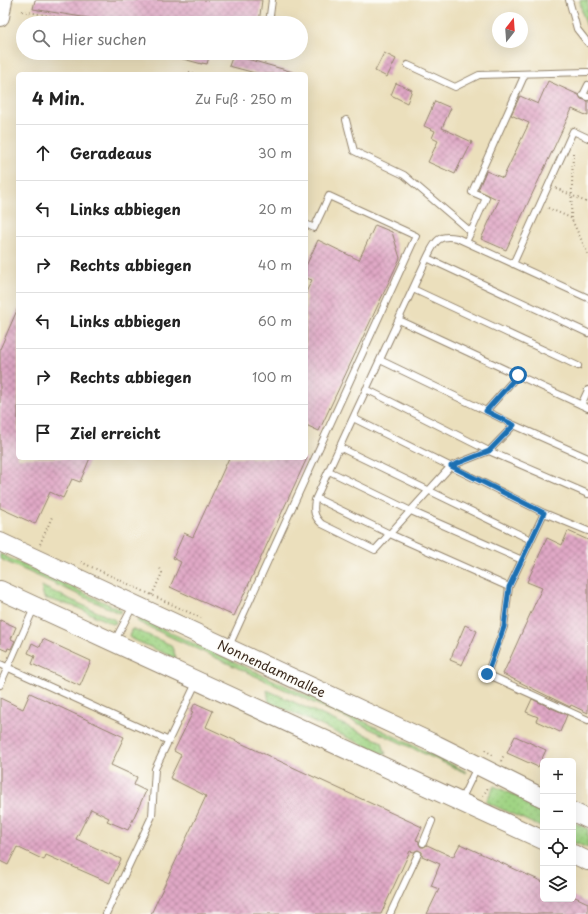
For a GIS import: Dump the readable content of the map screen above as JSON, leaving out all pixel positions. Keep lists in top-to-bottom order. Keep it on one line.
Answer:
{"streets":{"main road":["Nonnendammallee"]},"north":"top","page":{"search":"Hier suchen","heading":["4 Min.","Zu Fuß · 250 m"],"list":[["Geradeaus","30 m"],["Links abbiegen","20 m"],["Rechts abbiegen","40 m"],["Links abbiegen","60 m"],["Rechts abbiegen","100 m"],"Ziel erreicht"],"map_buttons":["+","−"]}}
